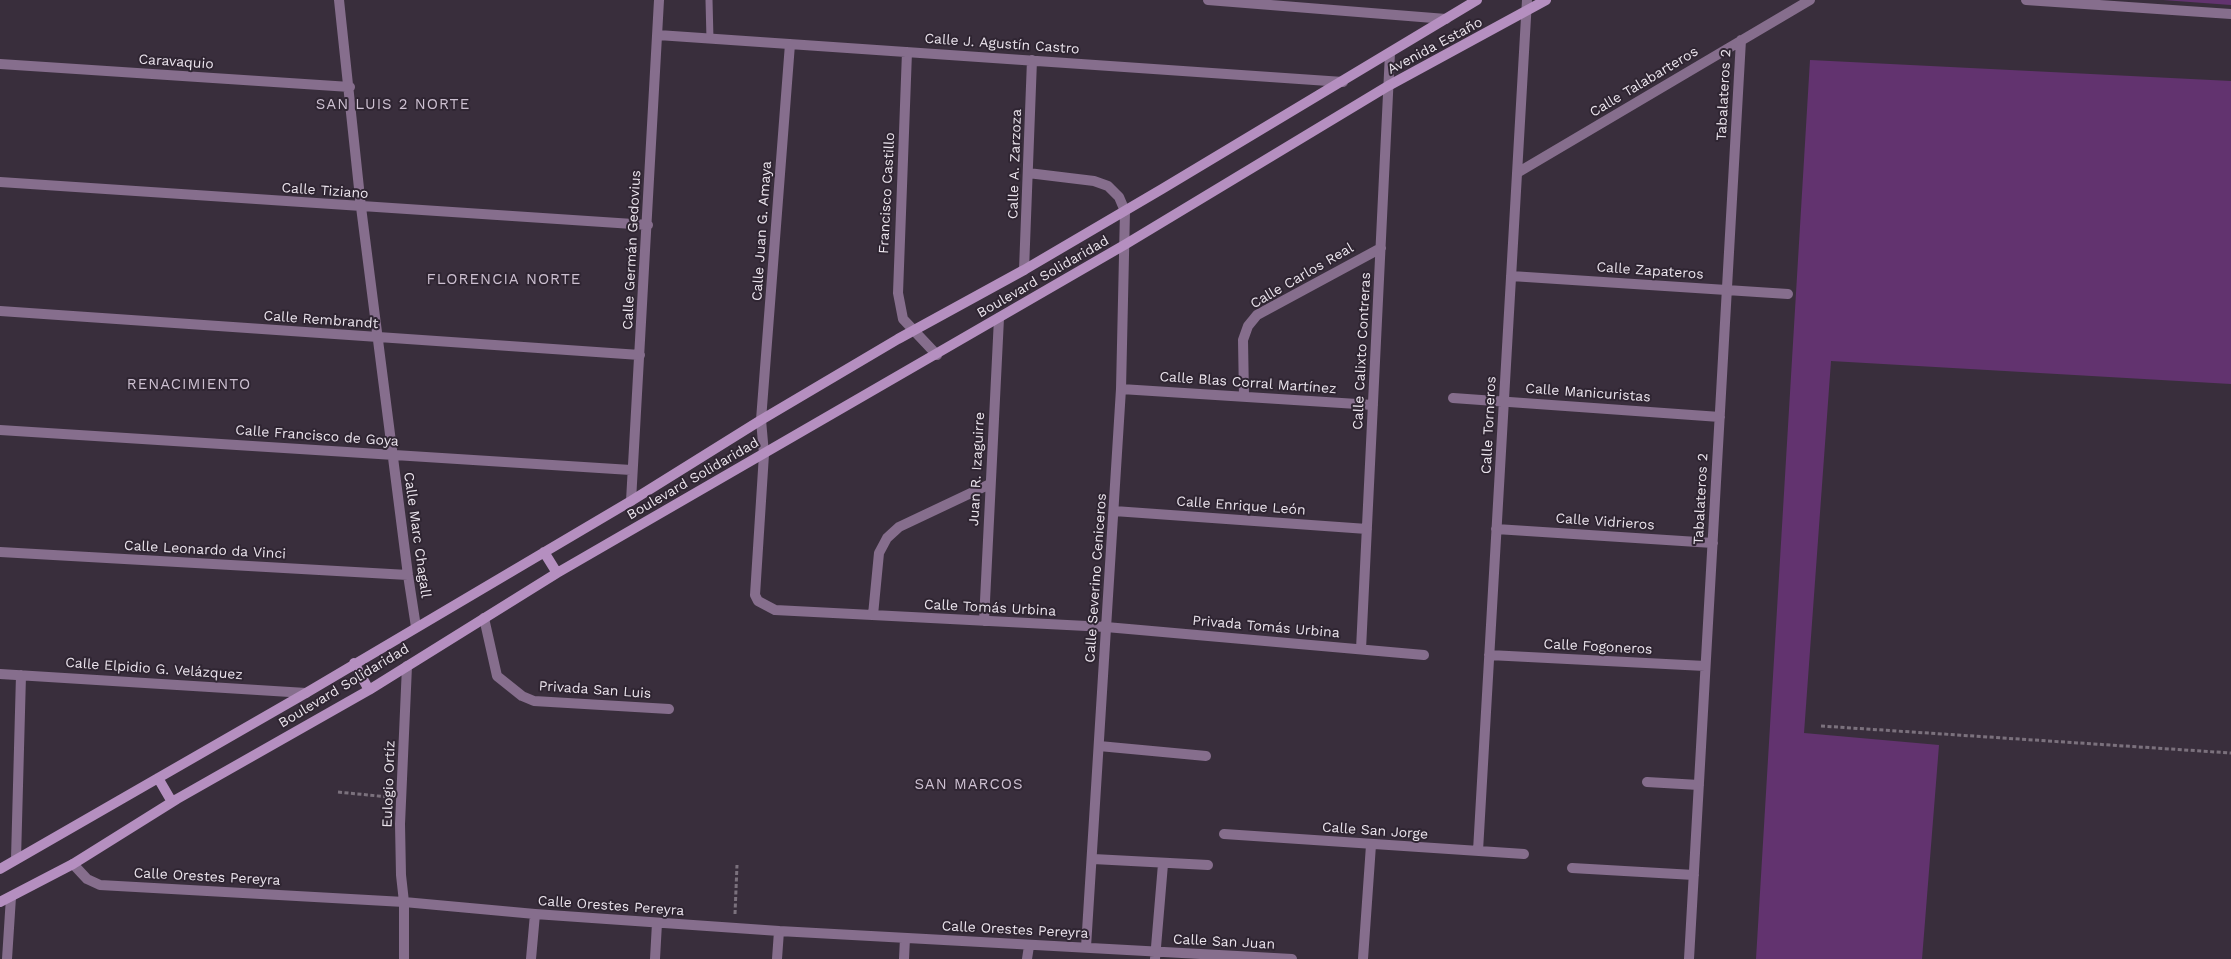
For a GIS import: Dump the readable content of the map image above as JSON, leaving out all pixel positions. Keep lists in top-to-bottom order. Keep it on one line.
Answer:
{"streets":{"main road":["Avenida Estaño","Boulevard Solidaridad"],"street":["Calle J. Agustín Castro","Caravaquio","Calle Talabarteros","Tabalateros 2","Calle A. Zarzoza","Calle Tiziano","Francisco Castillo","Calle Juan G. Amaya","Calle Germán Gedovius","Calle Zapateros","Calle Carlos Real","Calle Rembrandt","Calle Calixto Contreras","Calle Blas Corral Martínez","Calle Manicuristas","Calle Torneros","Calle Francisco de Goya","Juan R. Izaguirre","Calle Enrique León","Calle Vidrieros","Calle Marc Chagall","Calle Leonardo da Vinci","Calle Severino Ceniceros","Calle Tomás Urbina","Privada Tomás Urbina","Calle Fogoneros","Calle Elpidio G. Velázquez","Privada San Luis","Eulogio Ortíz","Calle San Jorge","Calle Orestes Pereyra","Calle San Juan"]},"crossings":[["Calle J. Agustín Castro","Avenida Estaño"],["Calle J. Agustín Castro","Calle A. Zarzoza"],["Calle J. Agustín Castro","Francisco Castillo"],["Calle J. Agustín Castro","Calle Juan G. Amaya"],["Calle J. Agustín Castro","Calle Germán Gedovius"],["Calle J. Agustín Castro","Boulevard Solidaridad"],["Avenida Estaño","Boulevard Solidaridad"],["Avenida Estaño","Calle Calixto Contreras"],["Avenida Estaño","Calle Torneros"],["Caravaquio","Calle Marc Chagall"],["Calle Talabarteros","Tabalateros 2"],["Calle Talabarteros","Calle Torneros"],["Tabalateros 2","Calle Zapateros"],["Tabalateros 2","Calle Manicuristas"],["Tabalateros 2","Calle Vidrieros"],["Tabalateros 2","Calle Fogoneros"],["Calle A. Zarzoza","Boulevard Solidaridad"],["Calle Tiziano","Calle Germán Gedovius"],["Calle Tiziano","Calle Marc Chagall"],["Francisco Castillo","Boulevard Solidaridad"],["Calle Juan G. Amaya","Boulevard Solidaridad"],["Calle Juan G. Amaya","Calle Tomás Urbina"],["Calle Germán Gedovius","Boulevard Solidaridad"],["Calle Germán Gedovius","Calle Rembrandt"],["Calle Germán Gedovius","Calle Francisco de Goya"],["Calle Zapateros","Calle Torneros"],["Calle Carlos Real","Calle Calixto Contreras"],["Calle Carlos Real","Calle Blas Corral Martínez"],["Boulevard Solidaridad","Calle Calixto Contreras"],["Boulevard Solidaridad","Juan R. Izaguirre"],["Boulevard Solidaridad","Calle Marc Chagall"],["Boulevard Solidaridad","Calle Severino Ceniceros"],["Boulevard Solidaridad","Calle Elpidio G. Velázquez"],["Boulevard Solidaridad","Privada San Luis"],["Boulevard Solidaridad","Eulogio Ortíz"],["Boulevard Solidaridad","Calle Orestes Pereyra"],["Calle Rembrandt","Calle Marc Chagall"],["Calle Calixto Contreras","Calle Blas Corral Martínez"],["Calle Calixto Contreras","Calle Enrique León"],["Calle Calixto Contreras","Privada Tomás Urbina"],["Calle Blas Corral Martínez","Calle Severino Ceniceros"],["Calle Manicuristas","Calle Torneros"],["Calle Torneros","Calle Vidrieros"],["Calle Torneros","Calle Fogoneros"],["Calle Torneros","Calle San Jorge"],["Calle Francisco de Goya","Calle Marc Chagall"],["Juan R. Izaguirre","Calle Tomás Urbina"],["Calle Enrique León","Calle Severino Ceniceros"],["Calle Marc Chagall","Calle Leonardo da Vinci"],["Calle Severino Ceniceros","Calle Tomás Urbina"],["Calle Severino Ceniceros","Privada Tomás Urbina"],["Calle Severino Ceniceros","Calle Orestes Pereyra"],["Calle Tomás Urbina","Privada Tomás Urbina"],["Eulogio Ortíz","Calle Orestes Pereyra"],["Calle Orestes Pereyra","Calle San Juan"]],"districts":["SAN LUIS 2 NORTE","FLORENCIA NORTE","RENACIMIENTO","SAN MARCOS"]}
